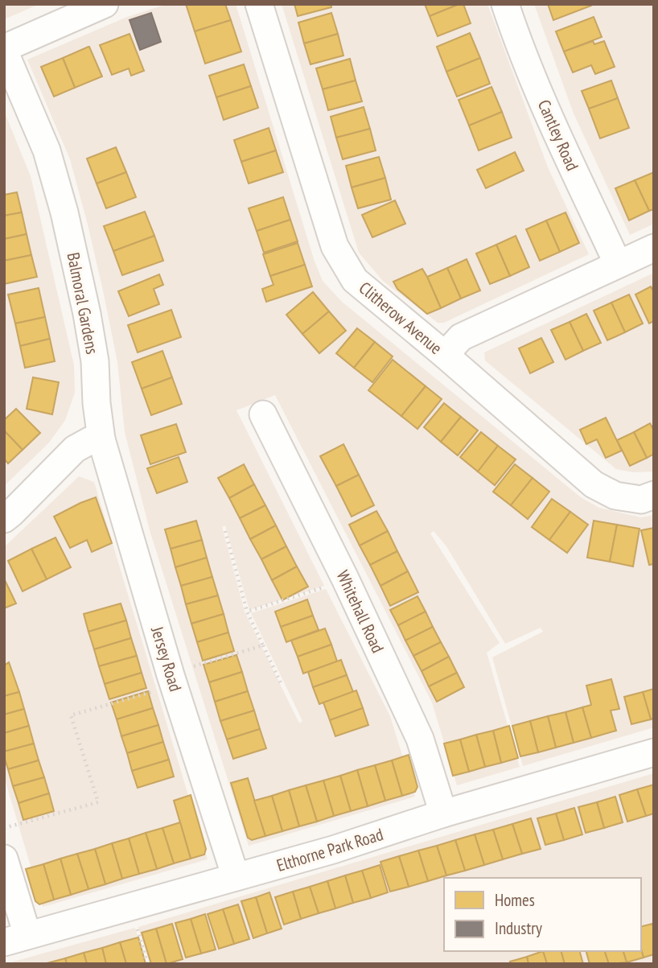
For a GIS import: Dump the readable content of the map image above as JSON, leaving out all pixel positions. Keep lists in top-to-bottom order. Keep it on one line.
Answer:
{"streets":{"street":["Cantley Road","Balmoral Gardens","Clitherow Avenue","Whitehall Road","Jersey Road","Elthorne Park Road"]},"crossings":[["Balmoral Gardens","Jersey Road"],["Whitehall Road","Elthorne Park Road"],["Jersey Road","Elthorne Park Road"]],"legend":["Homes","Industry"]}
